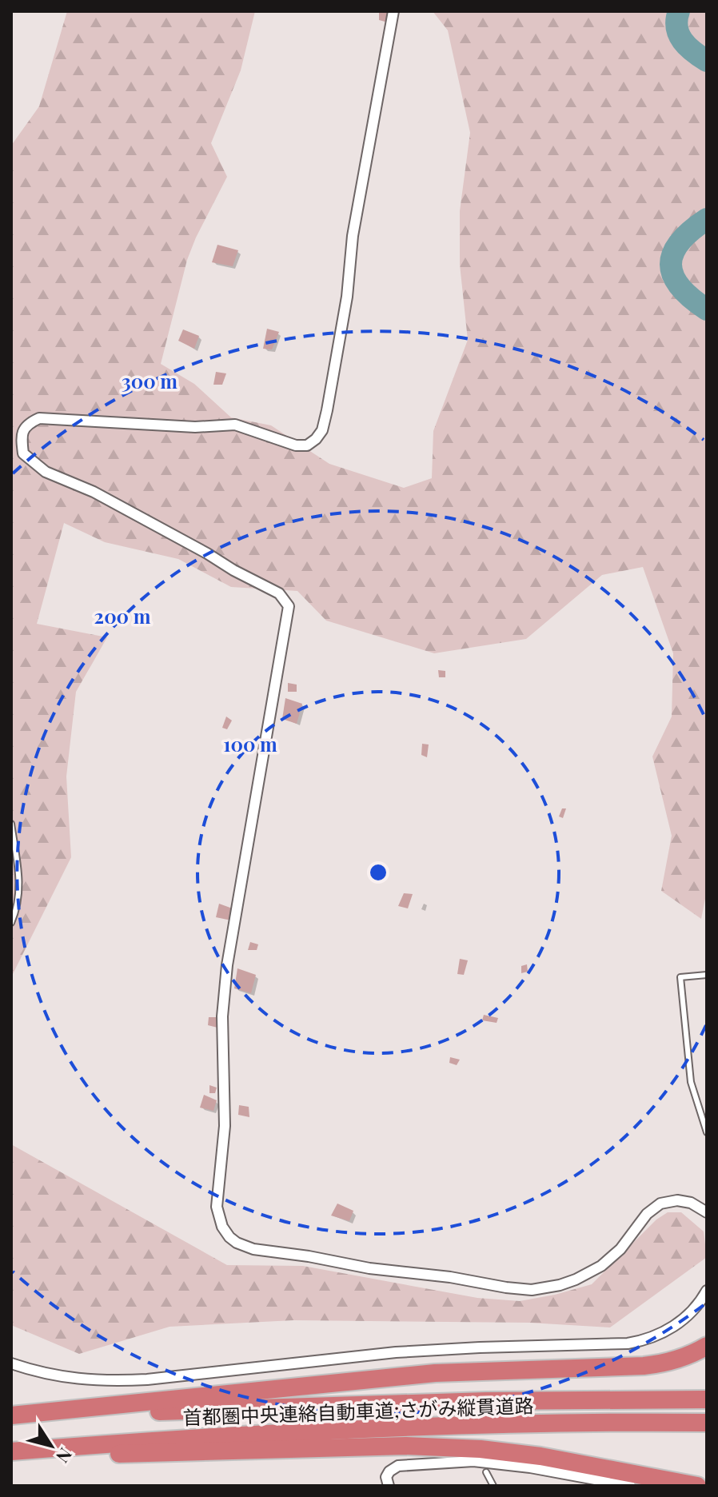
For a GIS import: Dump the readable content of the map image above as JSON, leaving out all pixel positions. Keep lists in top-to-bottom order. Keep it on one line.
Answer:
{"streets":{"highway":["首都圏中央連絡自動車道;さがみ縦貫道路"]},"north":"bottom right","rings":["300 m","200 m","100 m"]}
